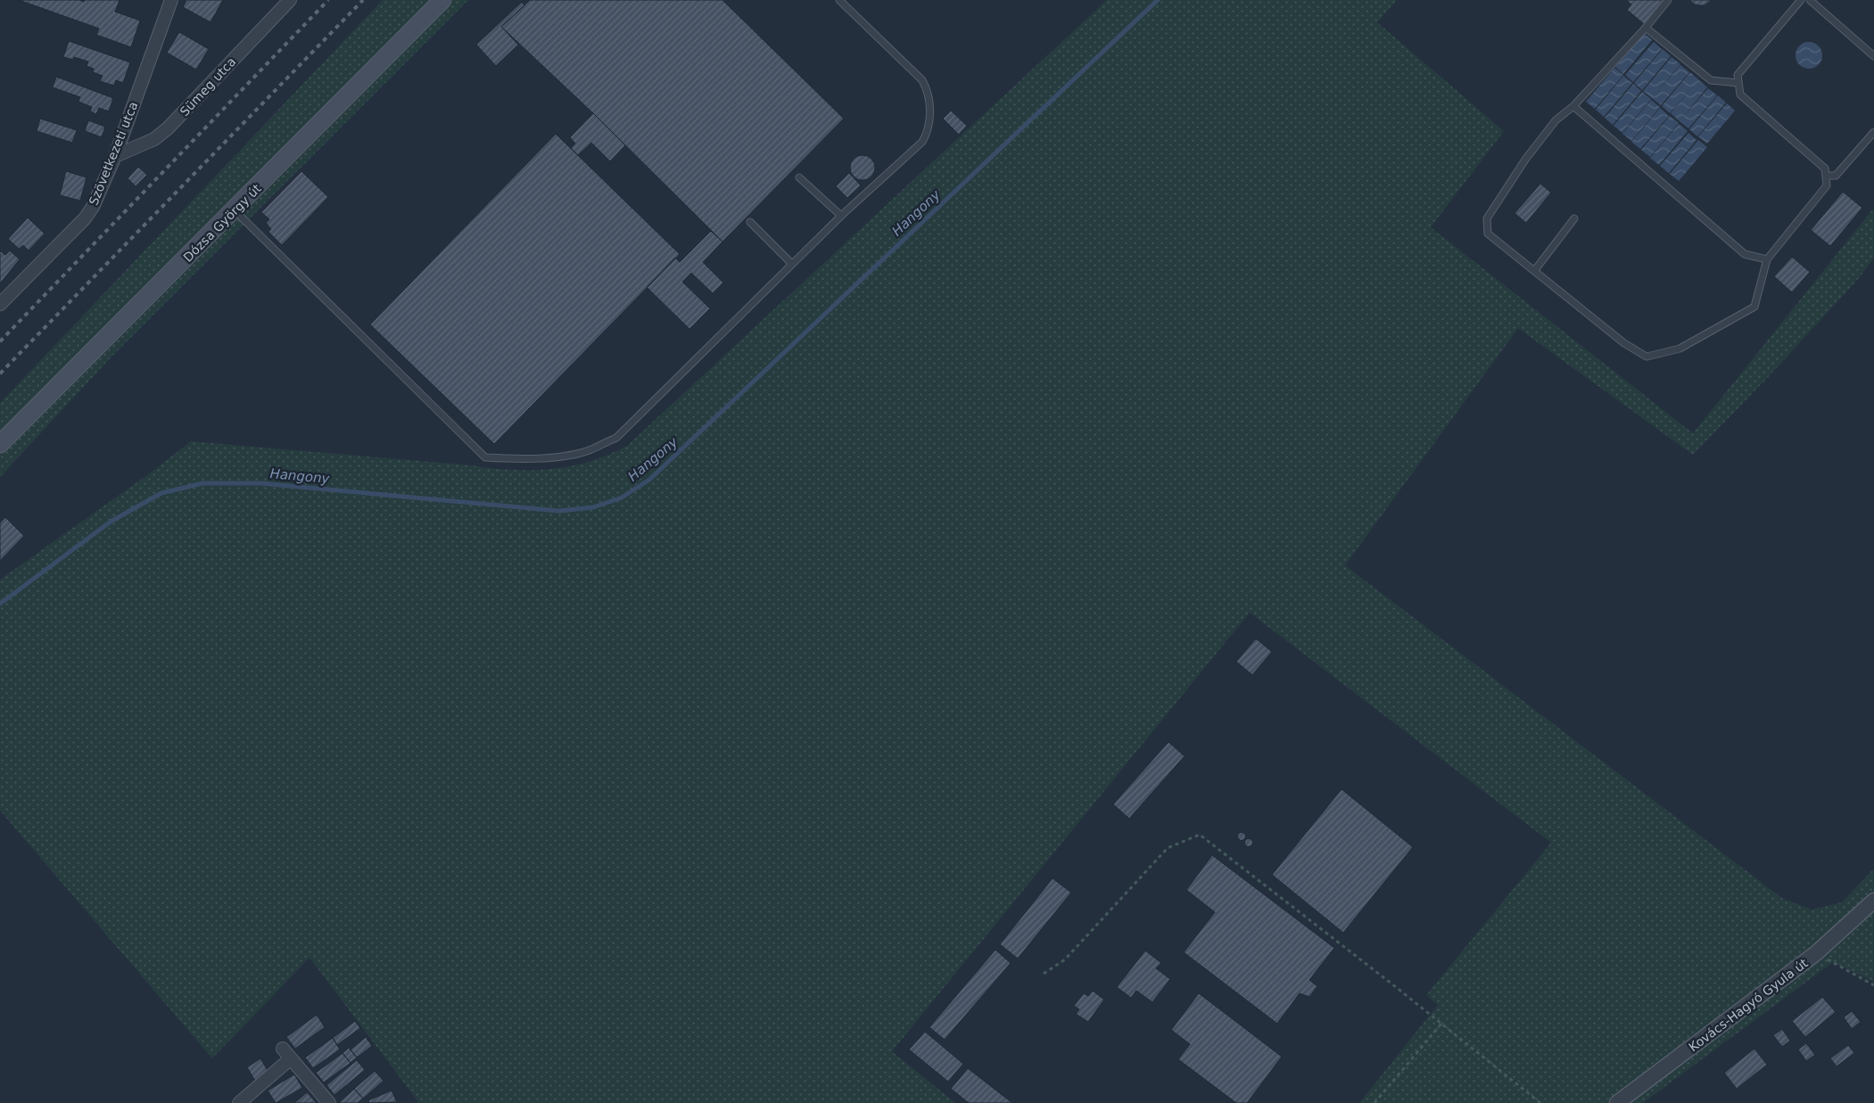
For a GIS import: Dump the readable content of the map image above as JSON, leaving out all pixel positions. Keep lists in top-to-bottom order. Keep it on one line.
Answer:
{"streets":{"main road":["Dózsa György út"],"street":["Sümeg utca","Szövetkezeti utca","Kovács-Hagyó Gyula út"]},"crossings":[["Sümeg utca","Szövetkezeti utca"]],"water":["Hangony"]}
